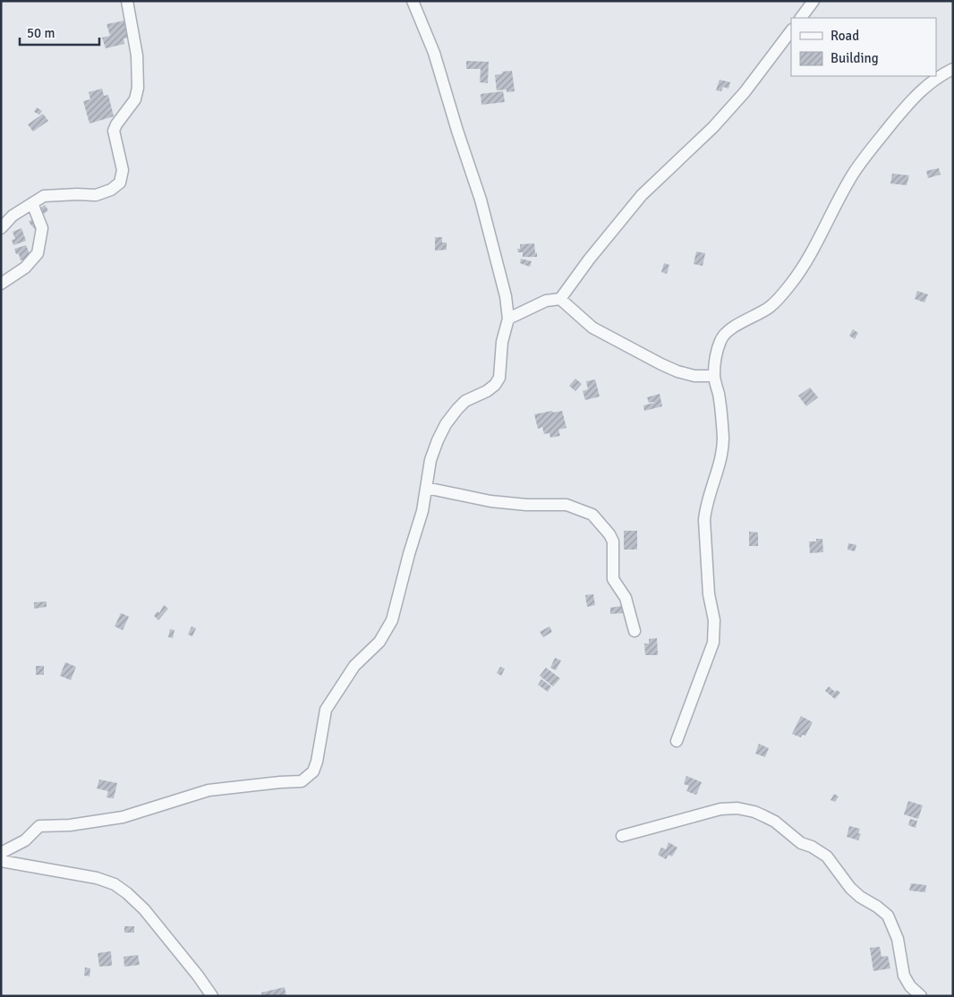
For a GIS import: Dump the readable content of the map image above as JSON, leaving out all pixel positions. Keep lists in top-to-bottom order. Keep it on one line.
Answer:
{"legend":["Road","Building"],"scale_bar":"50 m"}
